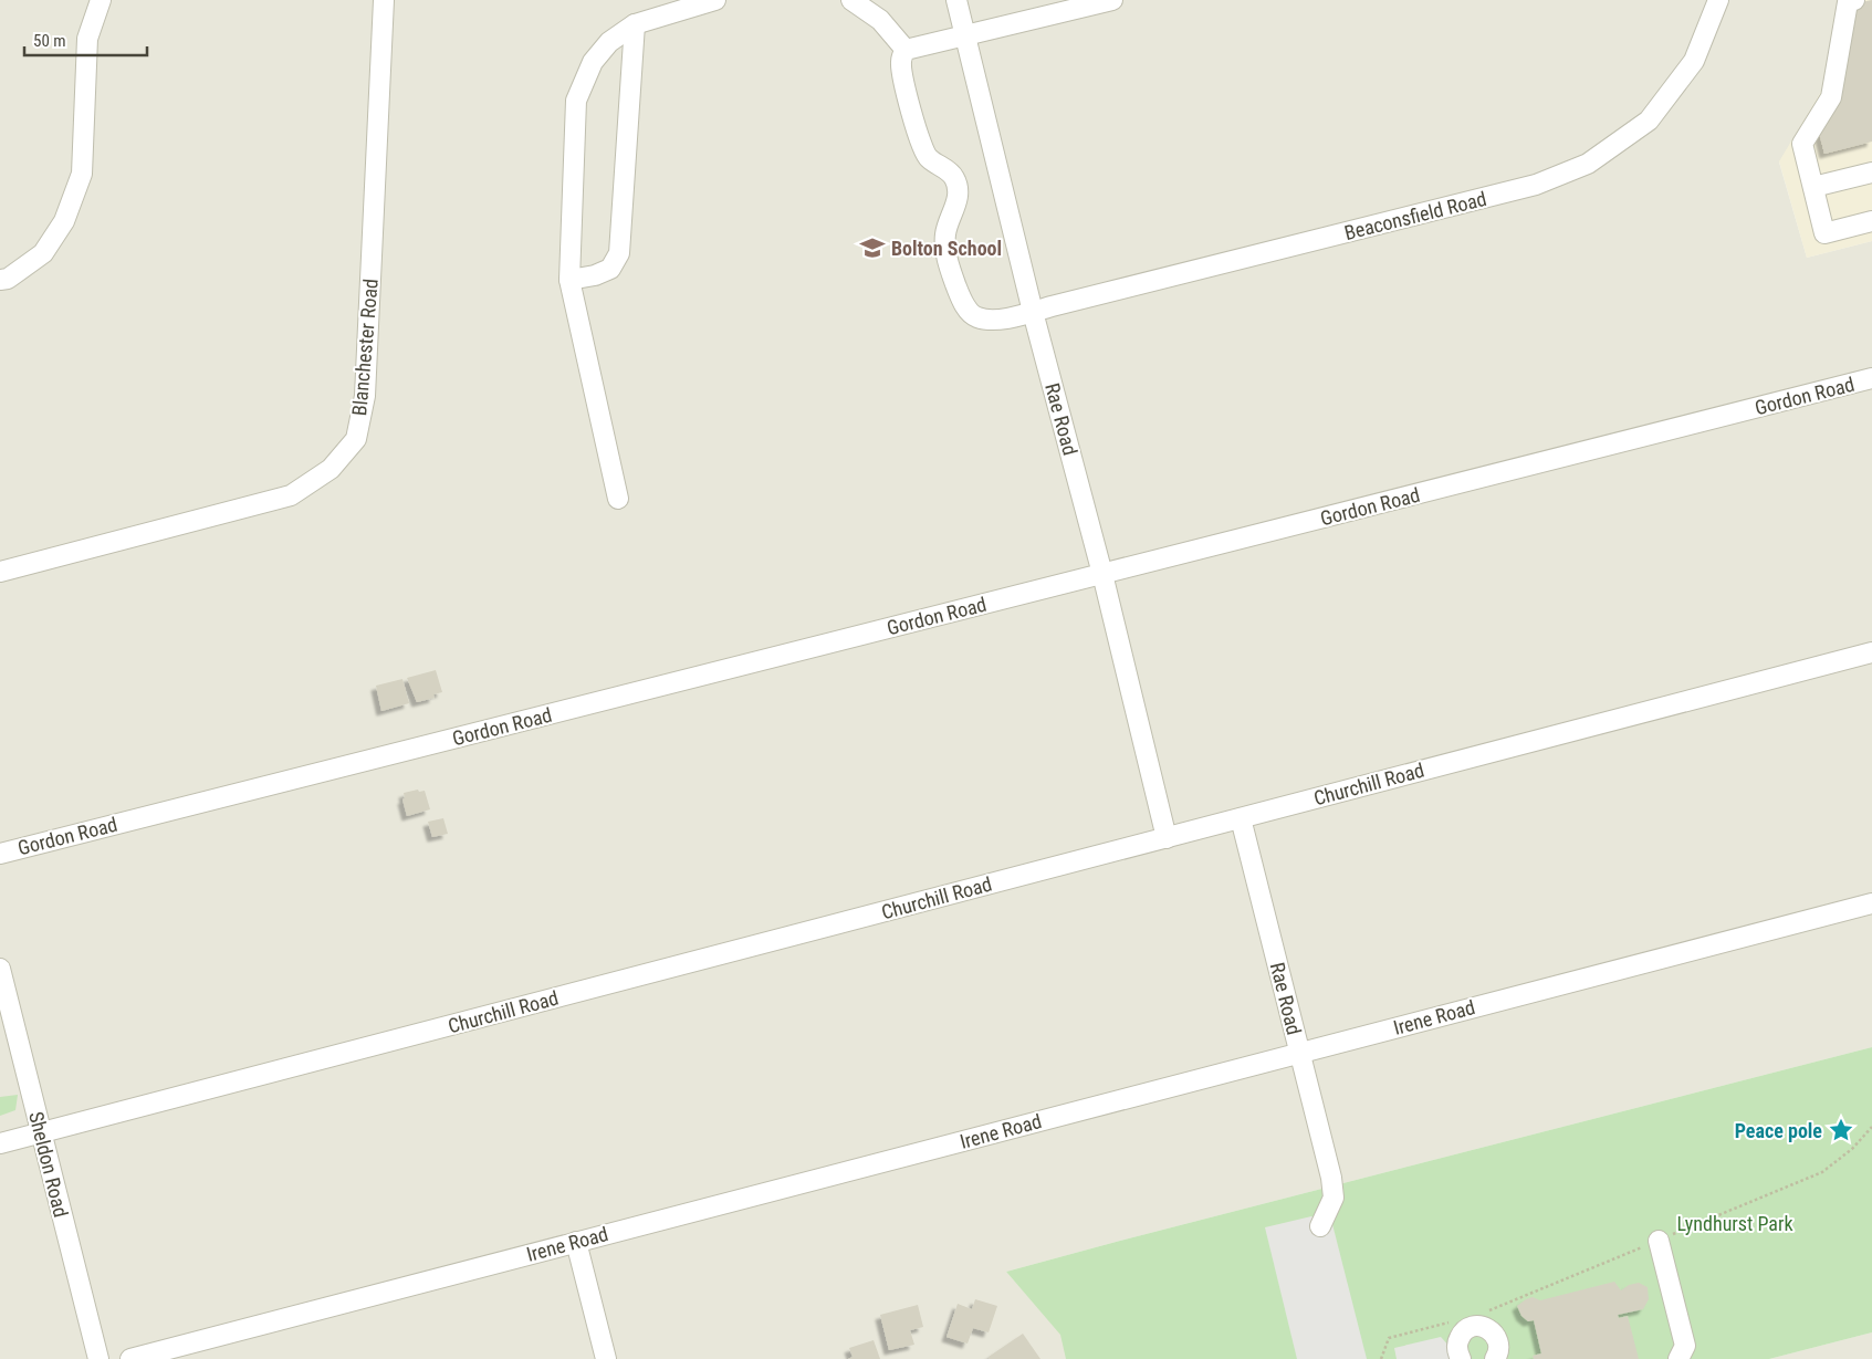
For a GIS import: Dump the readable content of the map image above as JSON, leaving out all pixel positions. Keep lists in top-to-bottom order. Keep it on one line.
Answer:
{"streets":{"street":["Beaconsfield Road","Blanchester Road","Gordon Road","Rae Road","Churchill Road","Irene Road","Sheldon Road"]},"crossings":[["Beaconsfield Road","Rae Road"],["Gordon Road","Rae Road"],["Rae Road","Churchill Road"],["Rae Road","Irene Road"],["Churchill Road","Sheldon Road"]],"parks":["Lyndhurst Park"],"places":{"school or university":["Bolton School"],"place":["Peace pole"]},"scale_bar":"50 m"}
